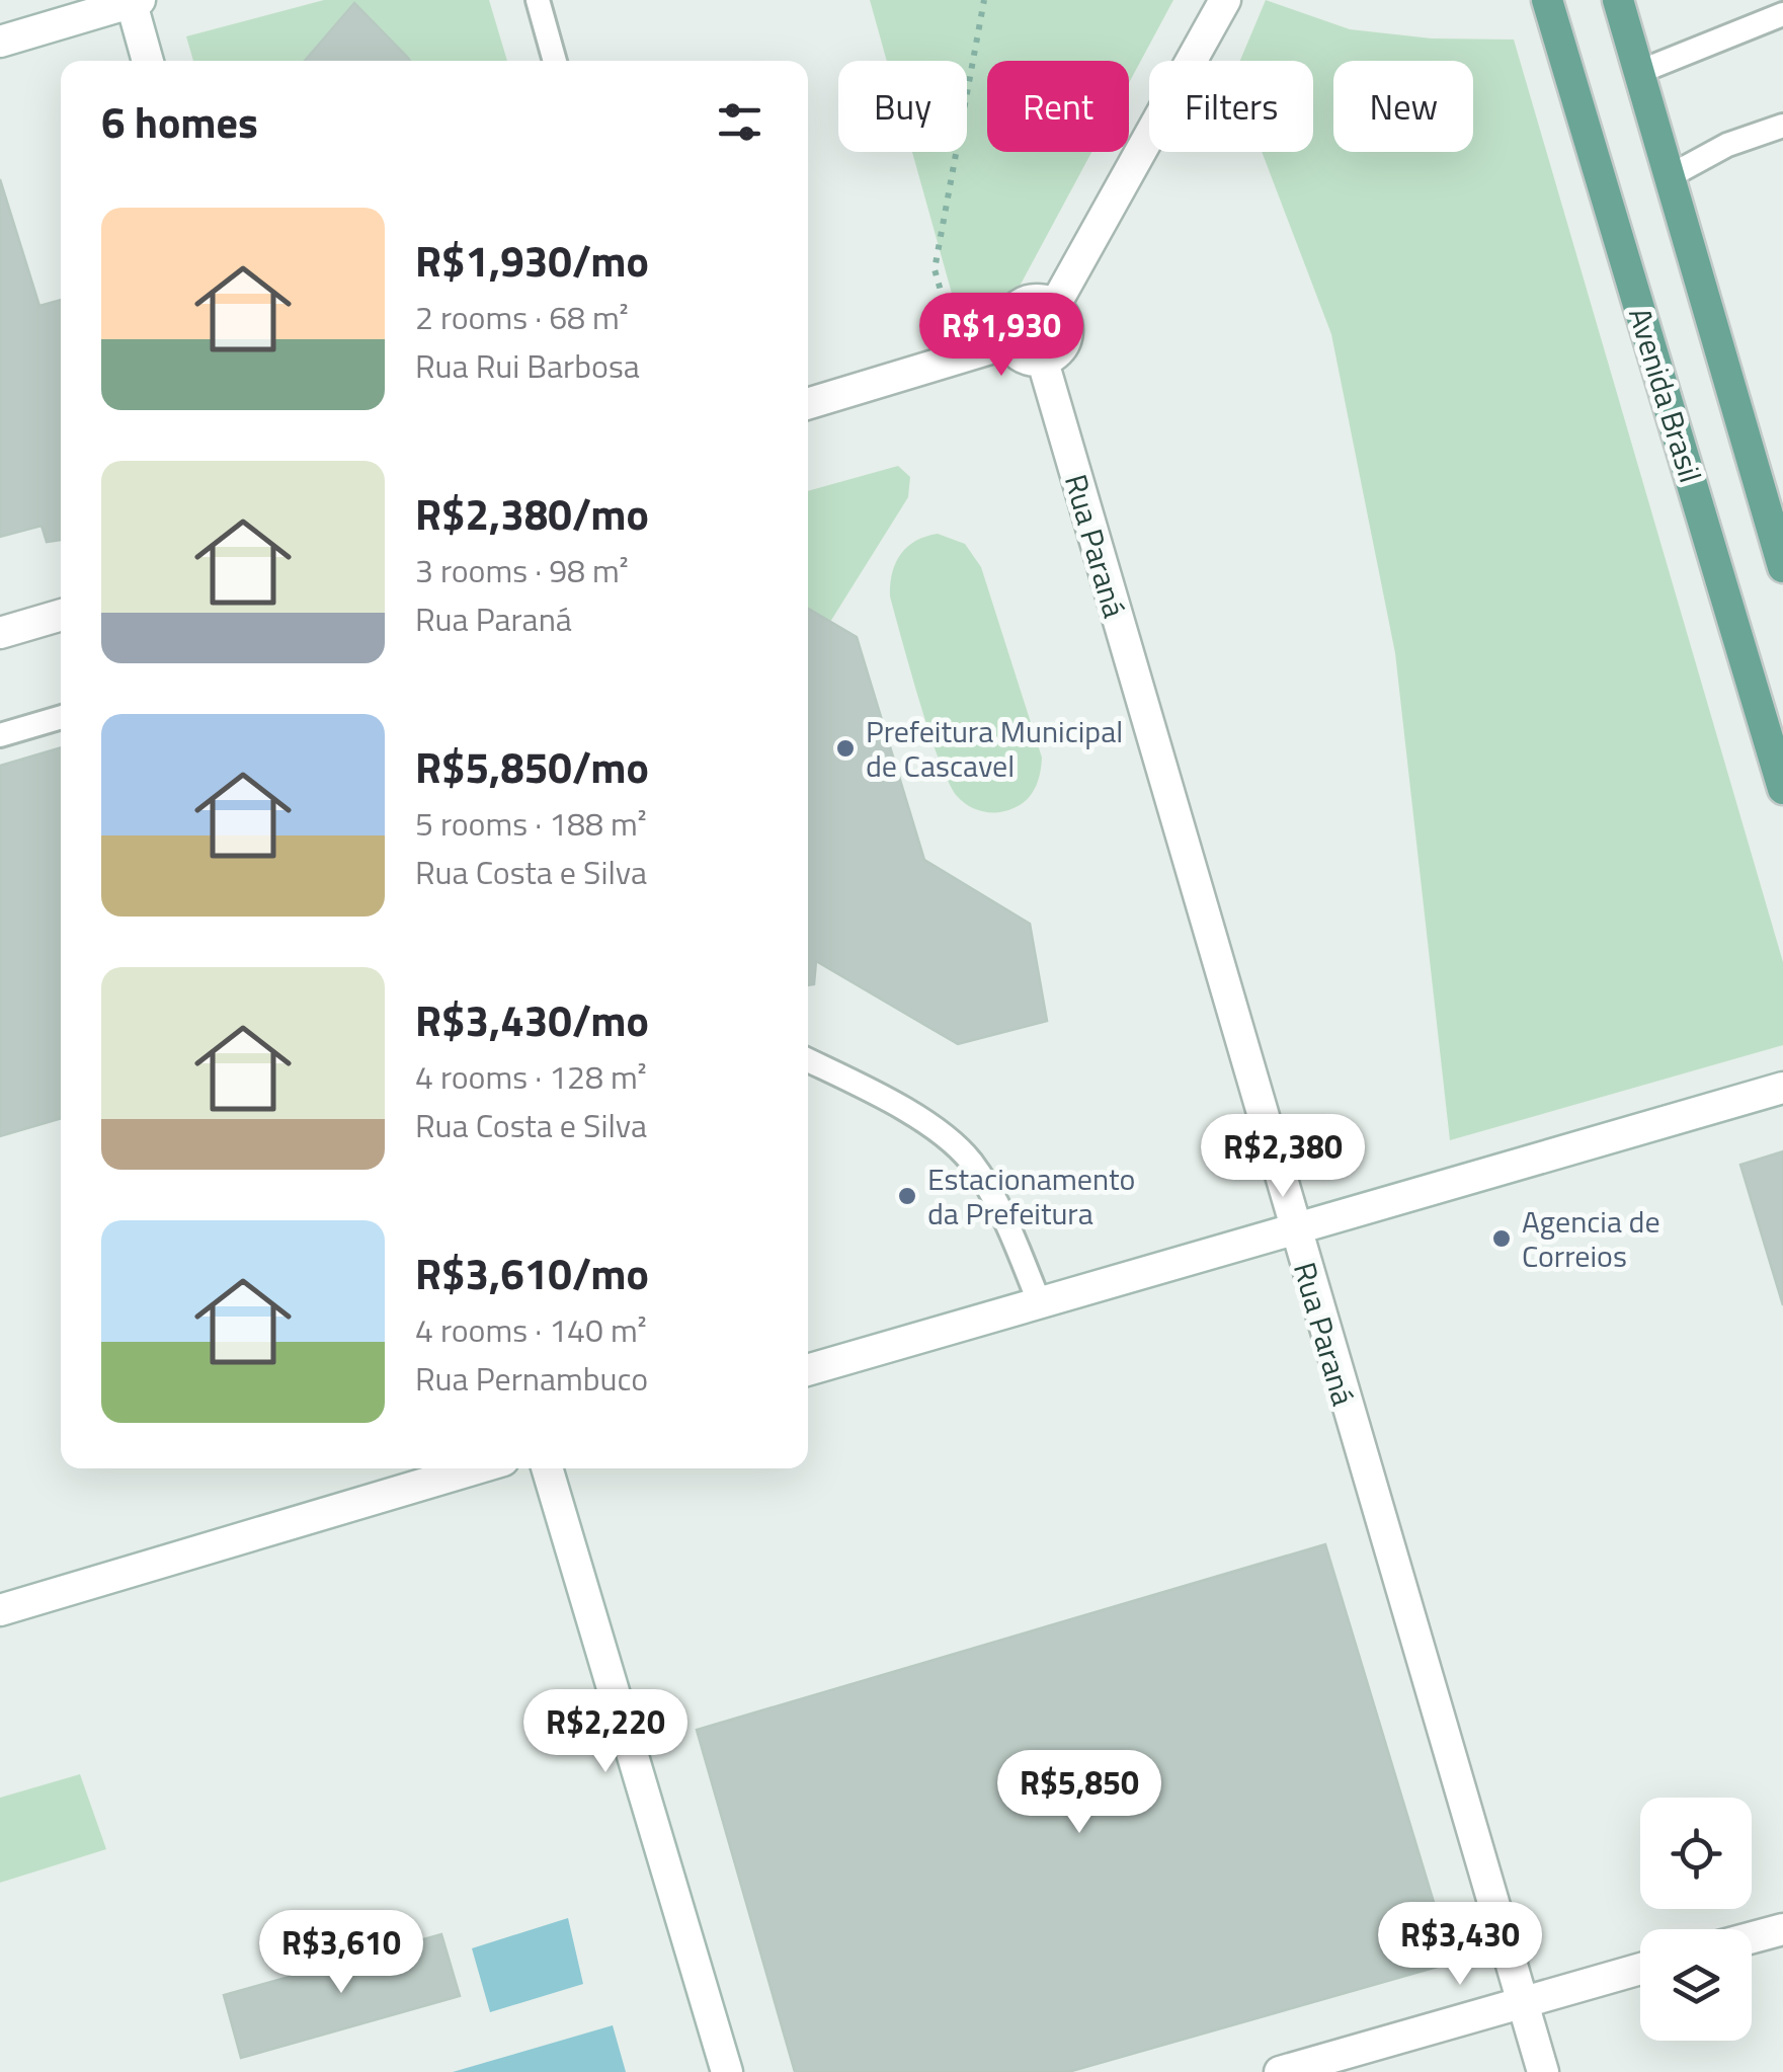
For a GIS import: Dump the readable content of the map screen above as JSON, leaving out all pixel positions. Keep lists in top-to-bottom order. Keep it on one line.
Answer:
{"streets":{"main road":["Avenida Brasil"],"street":["Rua Paraná"]},"places":["Prefeitura Municipal de Cascavel","Estacionamento da Prefeitura","Agencia de Correios"],"page":{"chip":["Buy","Rent","Filters","New"],"heading":"6 homes","list":[{"name":"R$1,930/mo","note":"2 rooms · 68 m² · Rua Rui Barbosa"},{"name":"R$2,380/mo","note":"3 rooms · 98 m² · Rua Paraná"},{"name":"R$5,850/mo","note":"5 rooms · 188 m² · Rua Costa e Silva"},{"name":"R$3,430/mo","note":"4 rooms · 128 m² · Rua Costa e Silva"},{"name":"R$3,610/mo","note":"4 rooms · 140 m² · Rua Pernambuco"}],"price":["R$1,930","R$2,380","R$2,220","R$5,850","R$3,430","R$3,610"]}}
